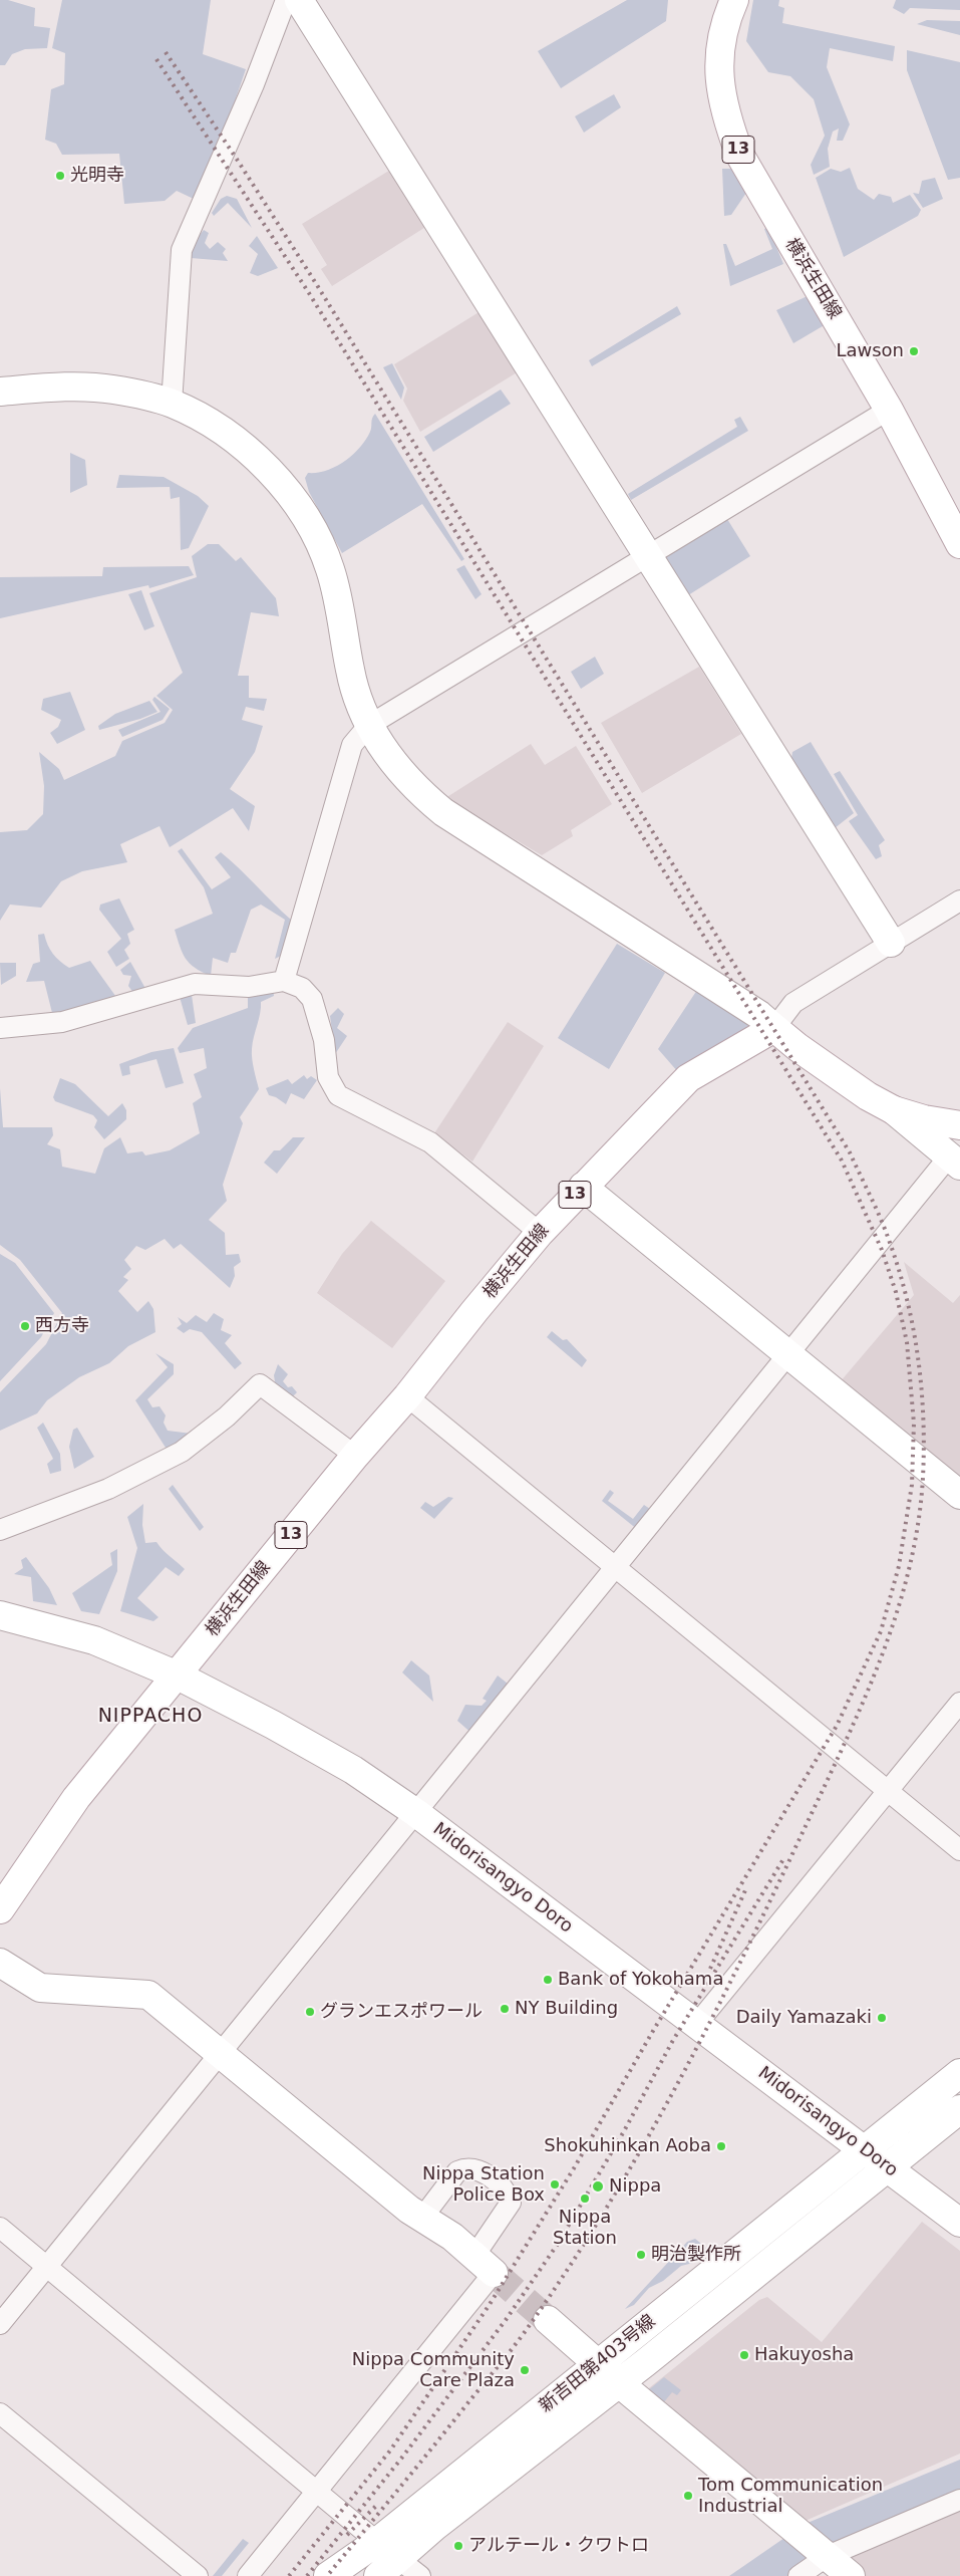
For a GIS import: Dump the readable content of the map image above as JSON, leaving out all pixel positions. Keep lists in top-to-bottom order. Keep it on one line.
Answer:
{"streets":{"street":["13","横浜生田線","Midorisangyo Doro","新吉田第403号線"]},"crossings":[["13","横浜生田線"],["13","Midorisangyo Doro"],["横浜生田線","Midorisangyo Doro"],["Midorisangyo Doro","新吉田第403号線"]],"districts":["NIPPACHO"],"places":["光明寺","Lawson","西方寺","Bank of Yokohama","NY Building","グランエスポワール","Daily Yamazaki","Shokuhinkan Aoba","Nippa Station Police Box","Nippa","Nippa Station","明治製作所","Hakuyosha","Nippa Community Care Plaza","Tom Communication Industrial","アルテール・クワトロ"]}
